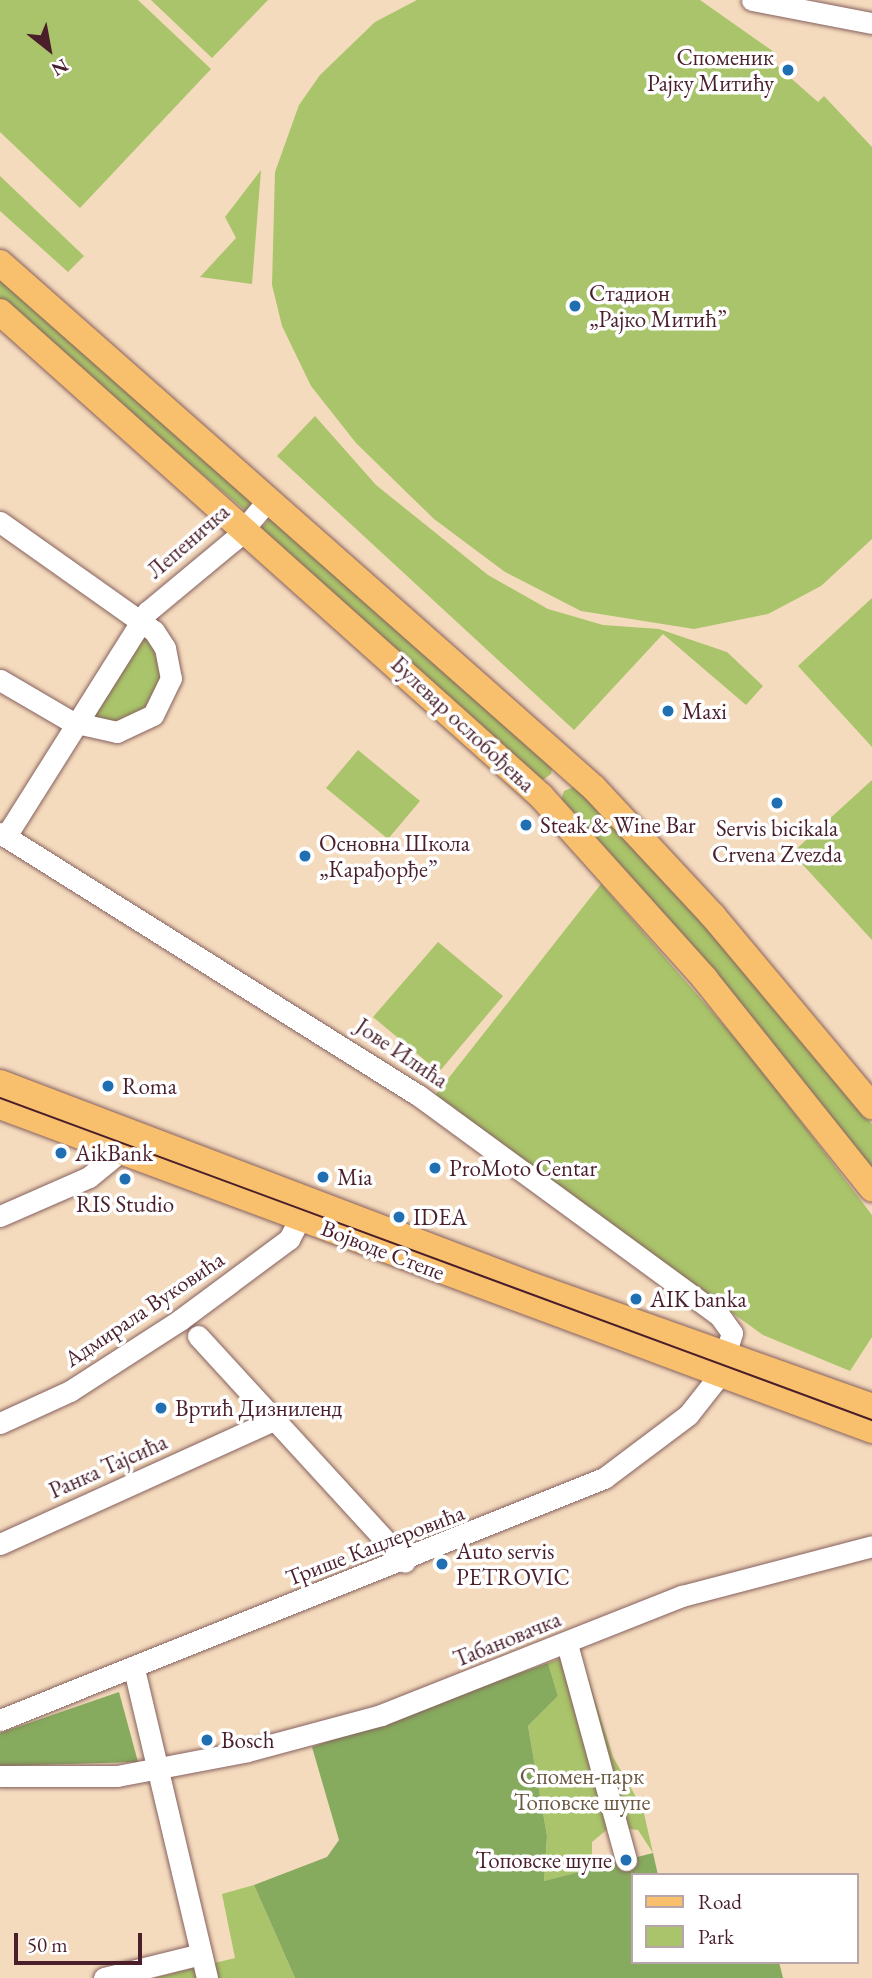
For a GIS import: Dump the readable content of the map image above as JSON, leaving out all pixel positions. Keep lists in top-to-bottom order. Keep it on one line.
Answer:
{"streets":{"main road":["Булевар ослобођења","Војводе Степе"],"street":["Лепеничка","Јове Илића","Адмирала Вуковића","Ранка Тајсића","Трише Кацлеровића","Табановачка"]},"crossings":[["Лепеничка","Булевар ослобођења"],["Лепеничка","Јове Илића"],["Јове Илића","Војводе Степе"],["Јове Илића","Трише Кацлеровића"],["Војводе Степе","Адмирала Вуковића"],["Војводе Степе","Трише Кацлеровића"]],"parks":["Спомен-парк Топовске шупе"],"places":["Споменик Рајку Митићу","Стадион „Рајко Митић”","Maxi","Servis bicikala Crvena Zvezda","Steak & Wine Bar","Основна Школа „Карађорђе”","Roma","AikBank","ProMoto Centar","Mia","RIS Studio","IDEA","AIK banka","Вртић Дизниленд","Auto servis PETROVIC","Bosch","Топовске шупе"],"legend":["Road","Park"],"scale_bar":"50 m","north":"bottom right"}
